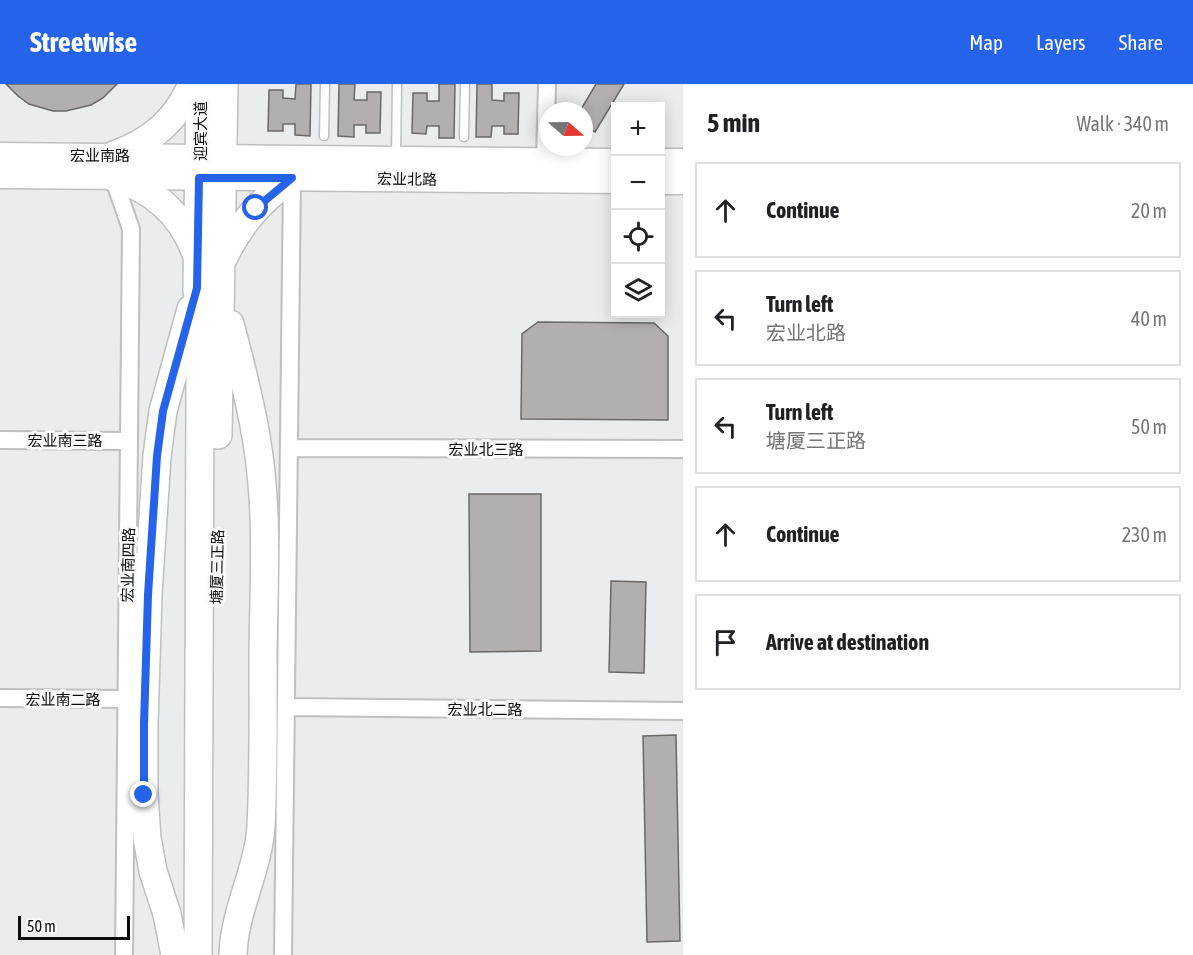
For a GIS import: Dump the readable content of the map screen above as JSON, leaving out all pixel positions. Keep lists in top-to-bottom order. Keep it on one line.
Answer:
{"streets":{"main road":["迎宾大道","宏业南路","宏业北路","塘厦三正路"],"street":["宏业南三路","宏业北三路","宏业南四路","宏业南二路","宏业北二路"]},"crossings":[["迎宾大道","宏业南路"],["迎宾大道","宏业北路"],["迎宾大道","塘厦三正路"],["宏业南路","宏业北路"],["宏业南路","宏业南四路"],["宏业南路","塘厦三正路"],["宏业北路","塘厦三正路"],["宏业南三路","宏业南四路"],["宏业南四路","宏业南二路"]],"scale_bar":"50 m","north":"right","page":{"header":"Streetwise","nav":["Map","Layers","Share"],"heading":["5 min","Walk · 340 m"],"map_buttons":["+","−"],"list":[["Continue","20 m"],["Turn left","宏业北路","40 m"],["Turn left","塘厦三正路","50 m"],["Continue","230 m"],"Arrive at destination"],"scale":"50 m"}}
